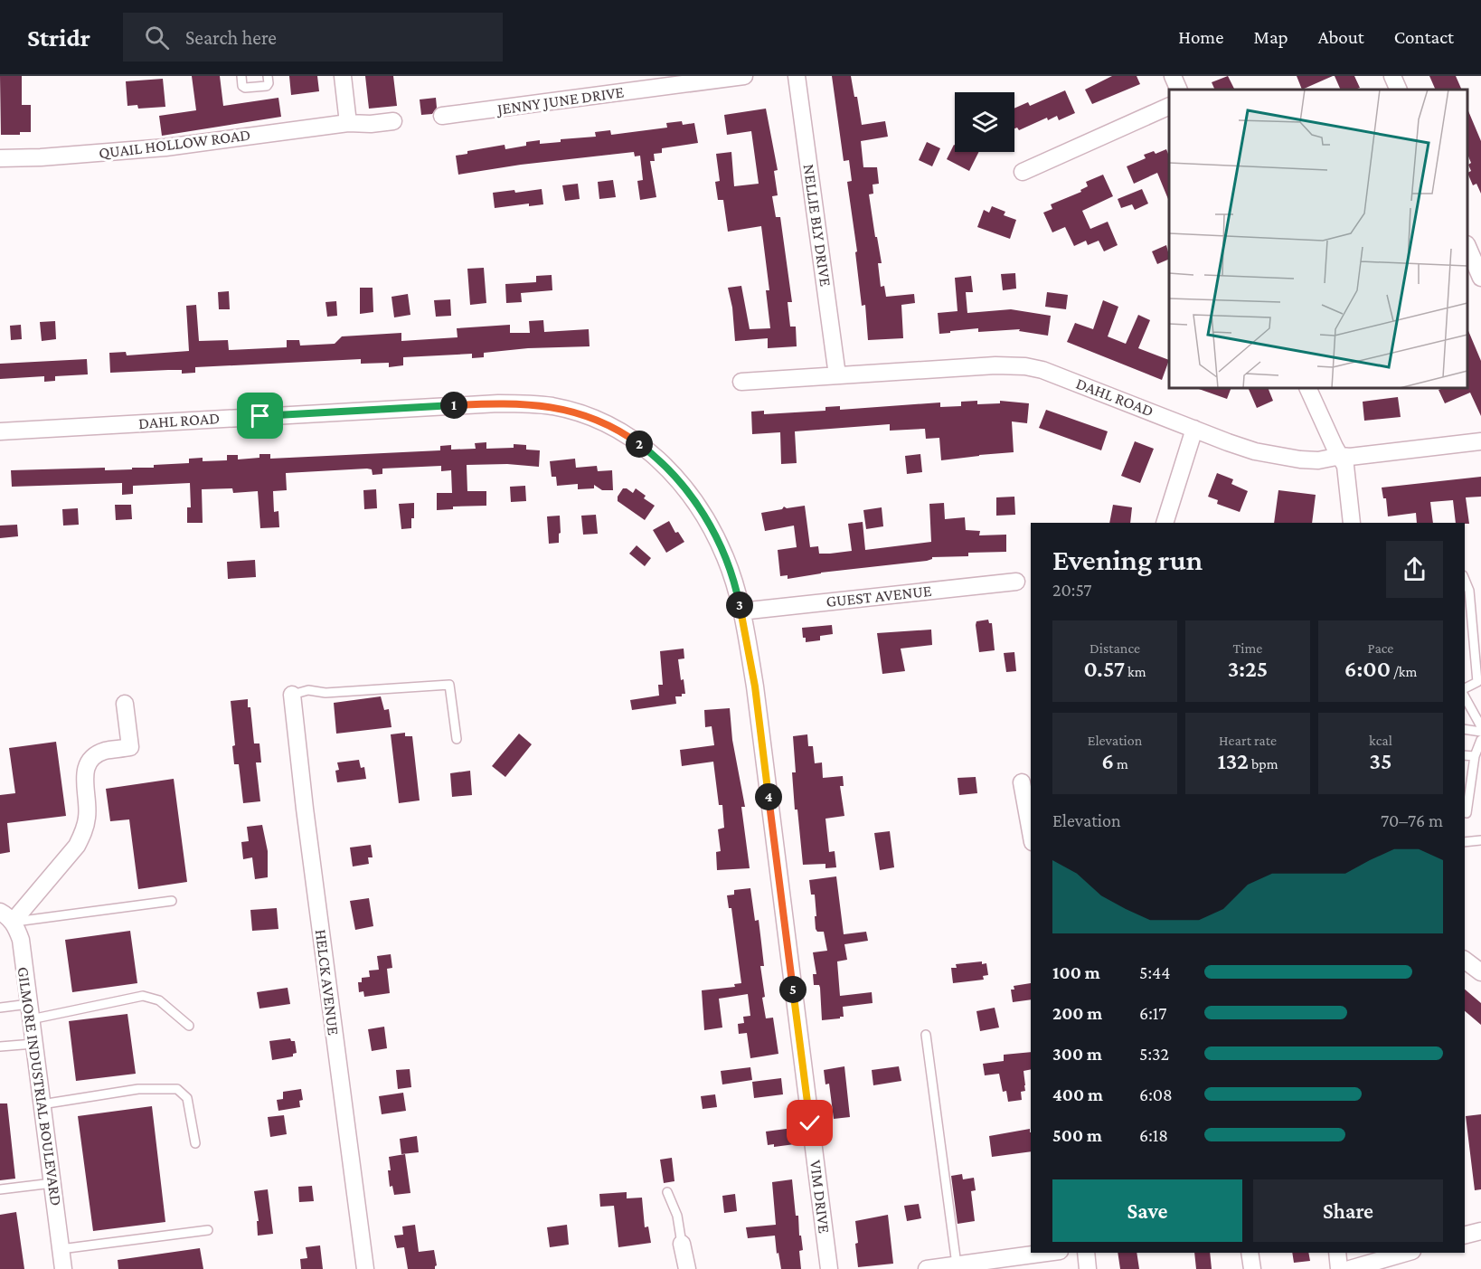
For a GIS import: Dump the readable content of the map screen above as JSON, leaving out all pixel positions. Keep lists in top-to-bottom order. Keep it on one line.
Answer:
{"streets":{"street":["JENNY JUNE DRIVE","QUAIL HOLLOW ROAD","NELLIE BLY DRIVE","DAHL ROAD","GUEST AVENUE","HELCK AVENUE","GILMORE INDUSTRIAL BOULEVARD","VIM DRIVE"]},"crossings":[["NELLIE BLY DRIVE","DAHL ROAD"],["DAHL ROAD","VIM DRIVE"],["GUEST AVENUE","VIM DRIVE"]],"page":{"header":"Stridr","search":"Search here","nav":["Home","Map","About","Contact"],"pins":["1","2","3","4","5"],"heading":["Evening run","20:57"],"stats":[["Distance","0.57 km"],["Time","3:25"],["Pace","6:00 /km"],["Elevation","6 m"],["Heart rate","132 bpm"],["kcal","35"]],"chart":["Elevation","70–76 m"],"list":[{"name":"100 m","note":"5:44"},{"name":"200 m","note":"6:17"},{"name":"300 m","note":"5:32"},{"name":"400 m","note":"6:08"},{"name":"500 m","note":"6:18"}],"buttons":["Save","Share"]}}
